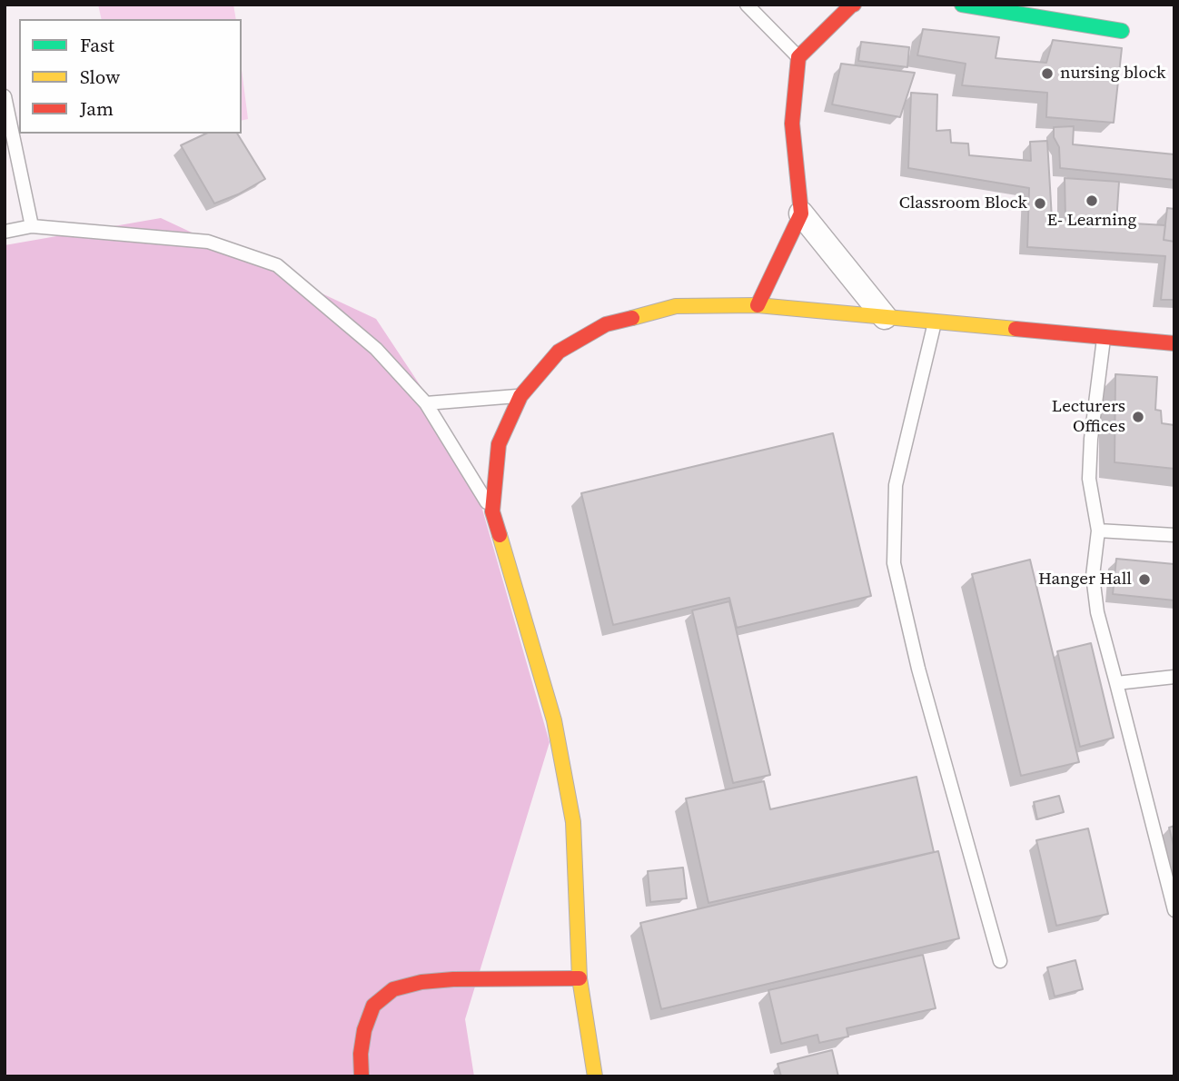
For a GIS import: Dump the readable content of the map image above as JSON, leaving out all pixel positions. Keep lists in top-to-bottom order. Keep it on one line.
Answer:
{"places":["nursing block","E- Learning","Classroom Block","Lecturers Offices","Hanger Hall"],"legend":["Fast","Slow","Jam"]}
